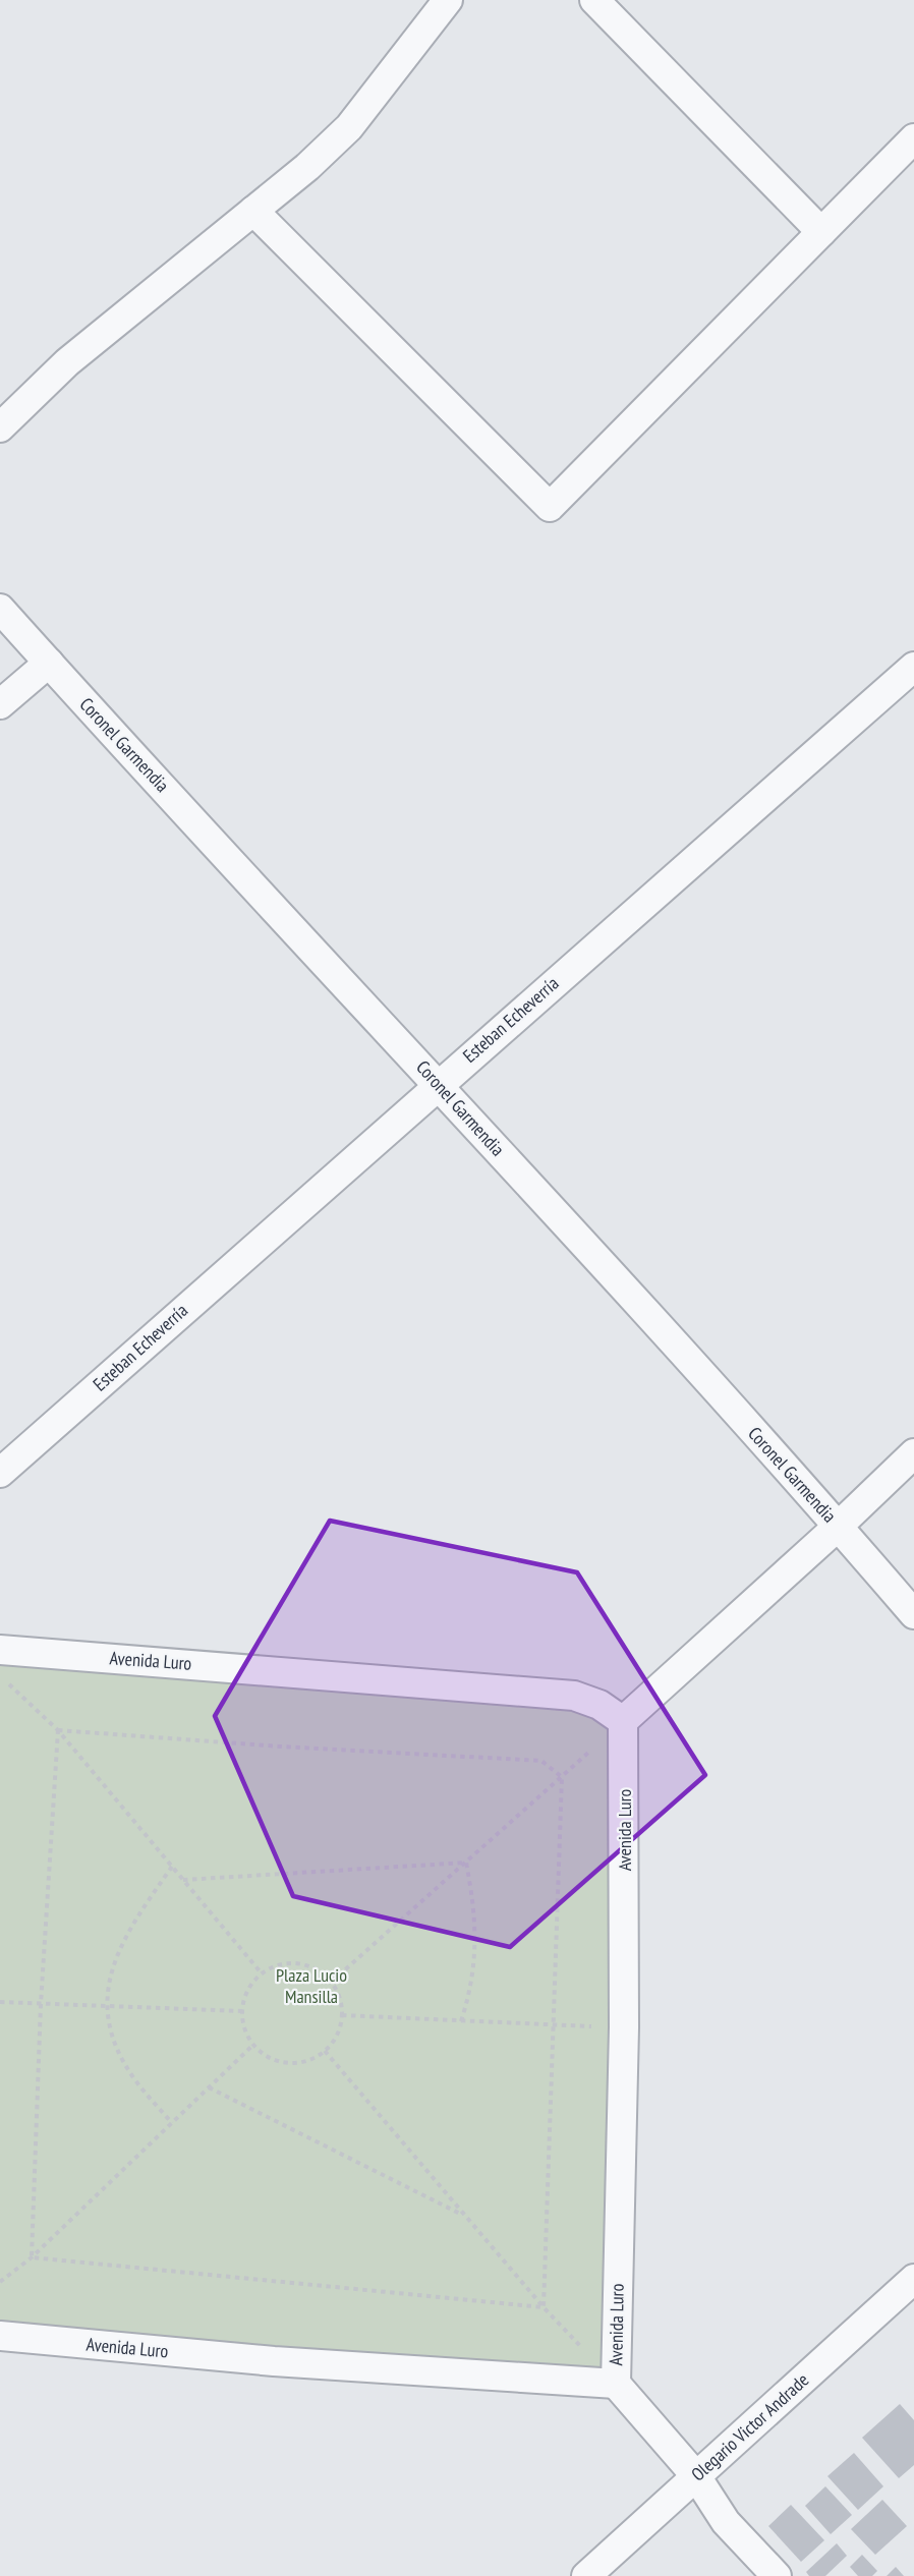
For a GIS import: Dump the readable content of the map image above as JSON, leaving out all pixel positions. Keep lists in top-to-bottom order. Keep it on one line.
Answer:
{"streets":{"street":["Coronel Garmendia","Esteban Echeverría","Avenida Luro","Olegario Victor Andrade"]},"crossings":[["Coronel Garmendia","Esteban Echeverría"]],"parks":["Plaza Lucio Mansilla"]}
